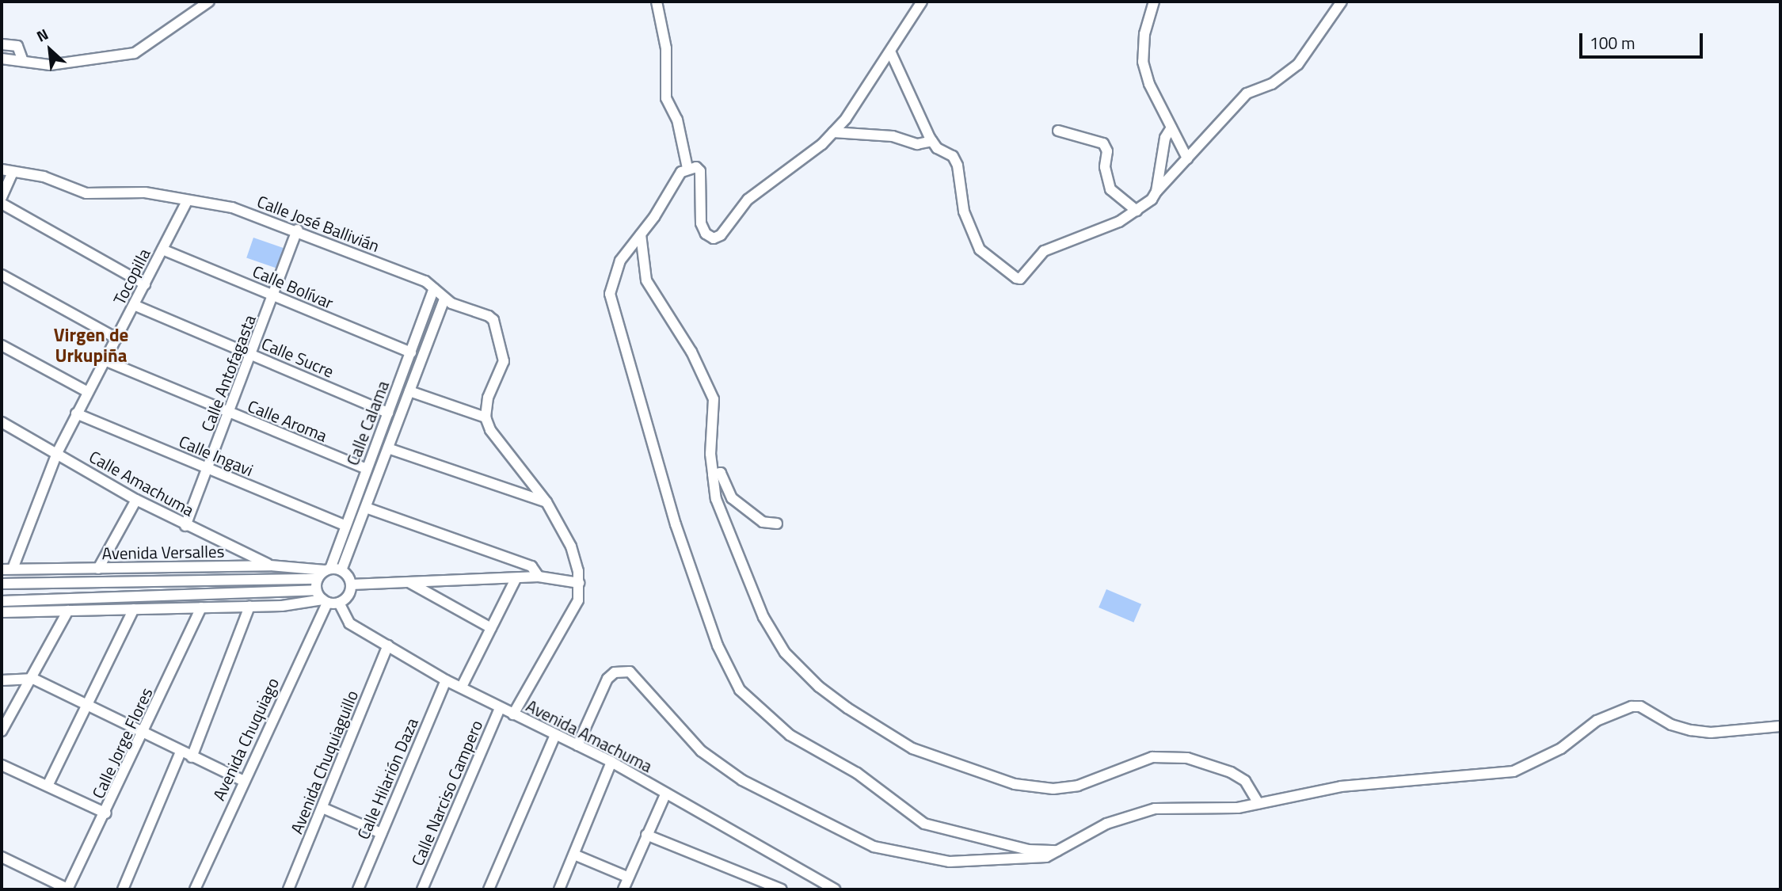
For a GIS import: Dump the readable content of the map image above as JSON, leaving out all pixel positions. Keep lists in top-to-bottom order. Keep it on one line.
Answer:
{"streets":{"street":["Calle José Ballivián","Tocopilla","Calle Bolívar","Calle Sucre","Calle Antofagasta","Calle Aroma","Calle Calama","Calle Ingavi","Calle Amachuma","Avenida Versalles","Avenida Amachuma","Avenida Chuquiago","Calle Jorge Flores","Avenida Chuquiaguillo","Calle Hilarión Daza","Calle Narciso Campero"]},"crossings":[["Calle José Ballivián","Tocopilla"],["Calle José Ballivián","Calle Antofagasta"],["Calle José Ballivián","Calle Calama"],["Tocopilla","Calle Bolívar"],["Tocopilla","Calle Sucre"],["Tocopilla","Calle Aroma"],["Tocopilla","Calle Ingavi"],["Tocopilla","Calle Amachuma"],["Tocopilla","Avenida Versalles"],["Calle Bolívar","Calle Antofagasta"],["Calle Bolívar","Calle Calama"],["Calle Sucre","Calle Antofagasta"],["Calle Sucre","Calle Calama"],["Calle Antofagasta","Calle Aroma"],["Calle Antofagasta","Calle Ingavi"],["Calle Antofagasta","Calle Amachuma"],["Calle Aroma","Calle Calama"],["Calle Calama","Calle Ingavi"],["Calle Calama","Avenida Versalles"],["Calle Calama","Avenida Amachuma"],["Calle Calama","Avenida Chuquiago"],["Calle Amachuma","Avenida Versalles"],["Avenida Versalles","Avenida Amachuma"],["Avenida Versalles","Avenida Chuquiago"],["Avenida Amachuma","Avenida Chuquiago"],["Avenida Amachuma","Avenida Chuquiaguillo"],["Avenida Amachuma","Calle Hilarión Daza"],["Avenida Amachuma","Calle Narciso Campero"]],"districts":["Virgen de Urkupiña"],"scale_bar":"100 m","north":"top left"}
